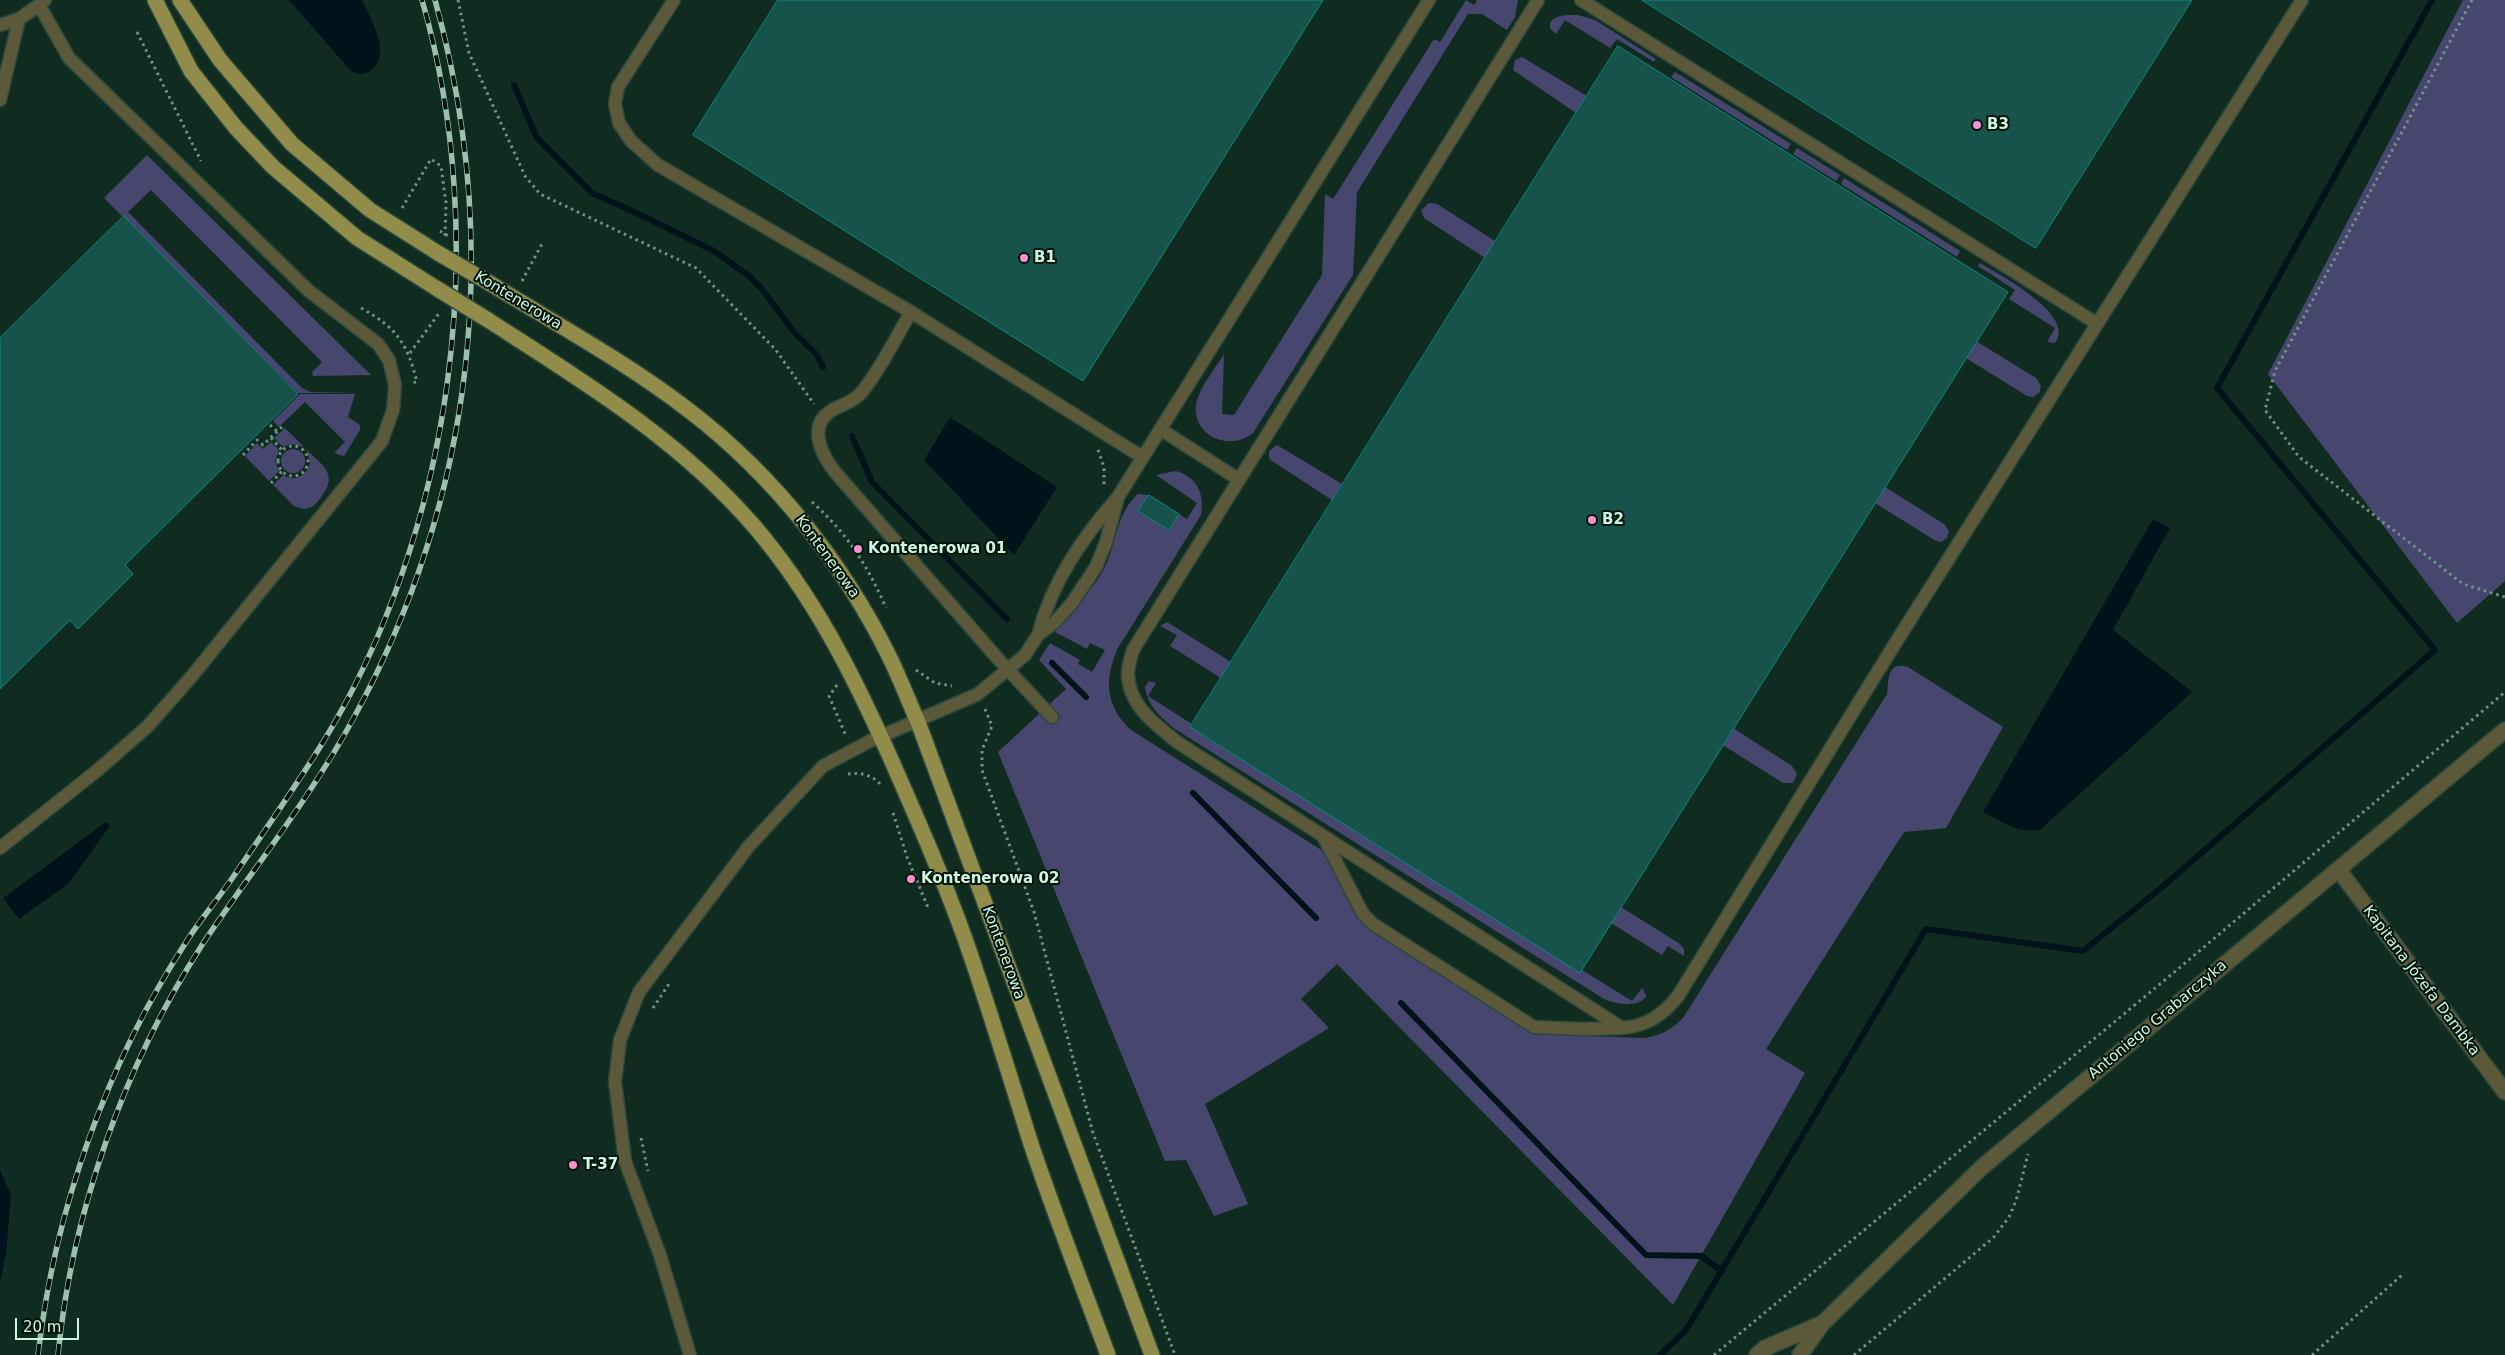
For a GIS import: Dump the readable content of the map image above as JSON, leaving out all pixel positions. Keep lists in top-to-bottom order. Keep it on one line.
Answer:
{"streets":{"main road":["Kontenerowa"],"street":["Kapitana Józefa Dambka","Antoniego Grabarczyka"]},"crossings":[["Kapitana Józefa Dambka","Antoniego Grabarczyka"]],"places":["B3","B1","B2","Kontenerowa 01","Kontenerowa 02","T-37"],"scale_bar":"20 m"}
